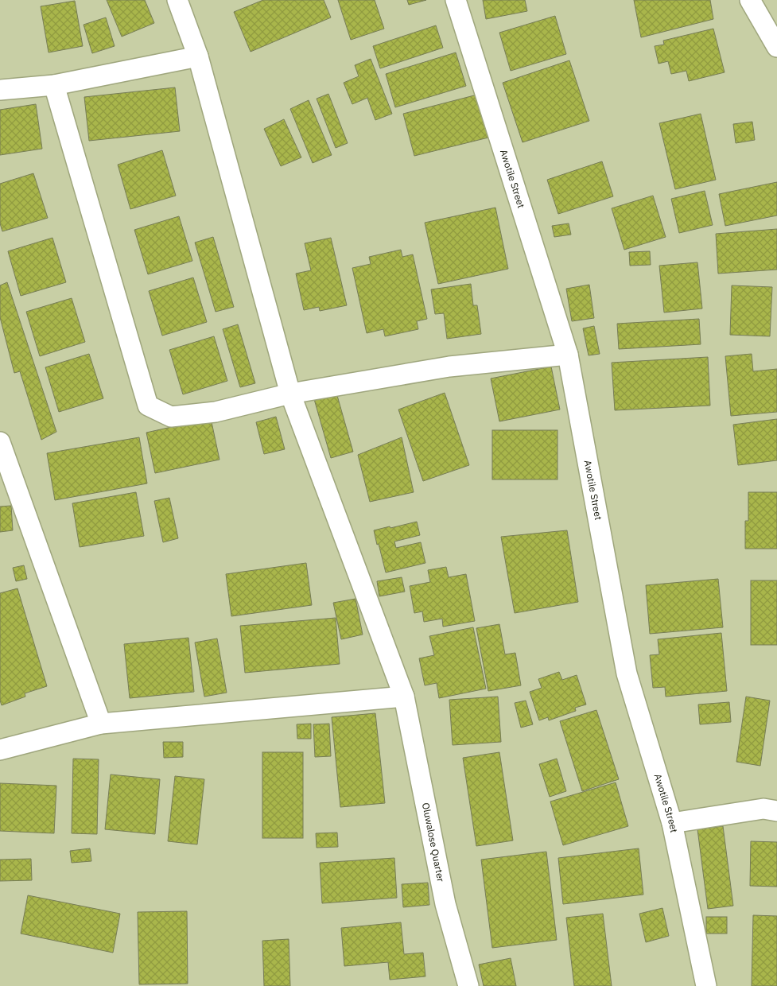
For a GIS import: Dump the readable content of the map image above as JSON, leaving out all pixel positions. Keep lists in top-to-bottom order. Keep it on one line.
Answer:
{"streets":{"street":["Awotile Street","Oluwalose Quarter"]}}
